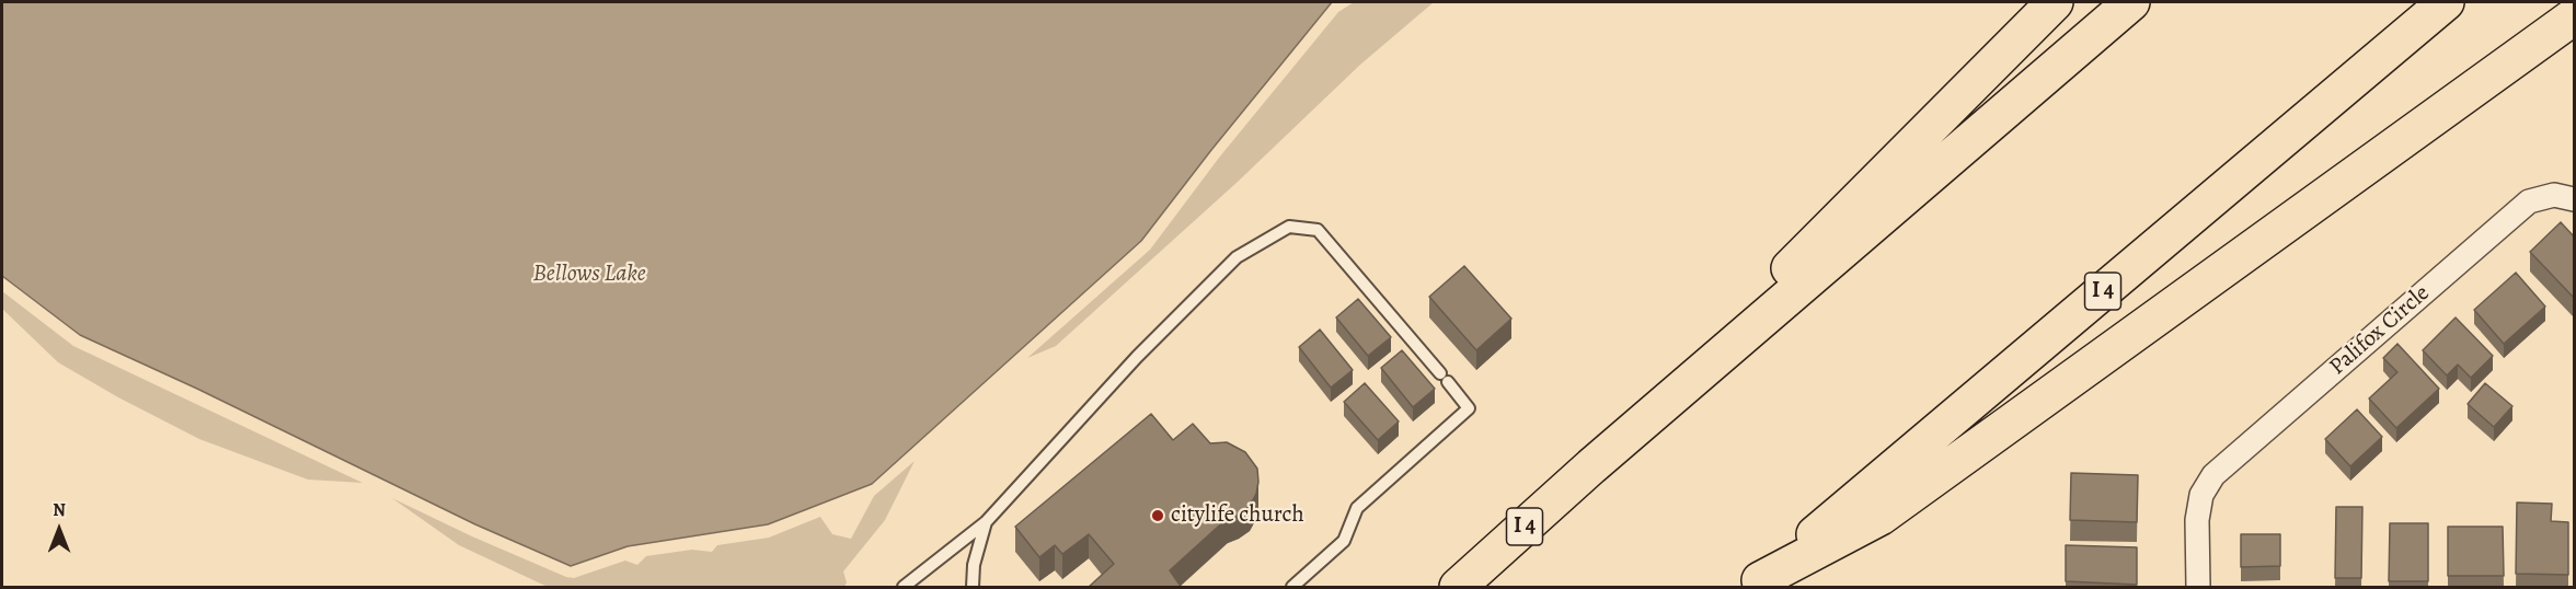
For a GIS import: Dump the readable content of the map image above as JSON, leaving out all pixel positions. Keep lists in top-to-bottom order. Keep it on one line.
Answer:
{"streets":{"highway":["I 4"],"street":["Palifox Circle"]},"water":["Bellows Lake"],"places":["citylife church"],"north":"top"}
